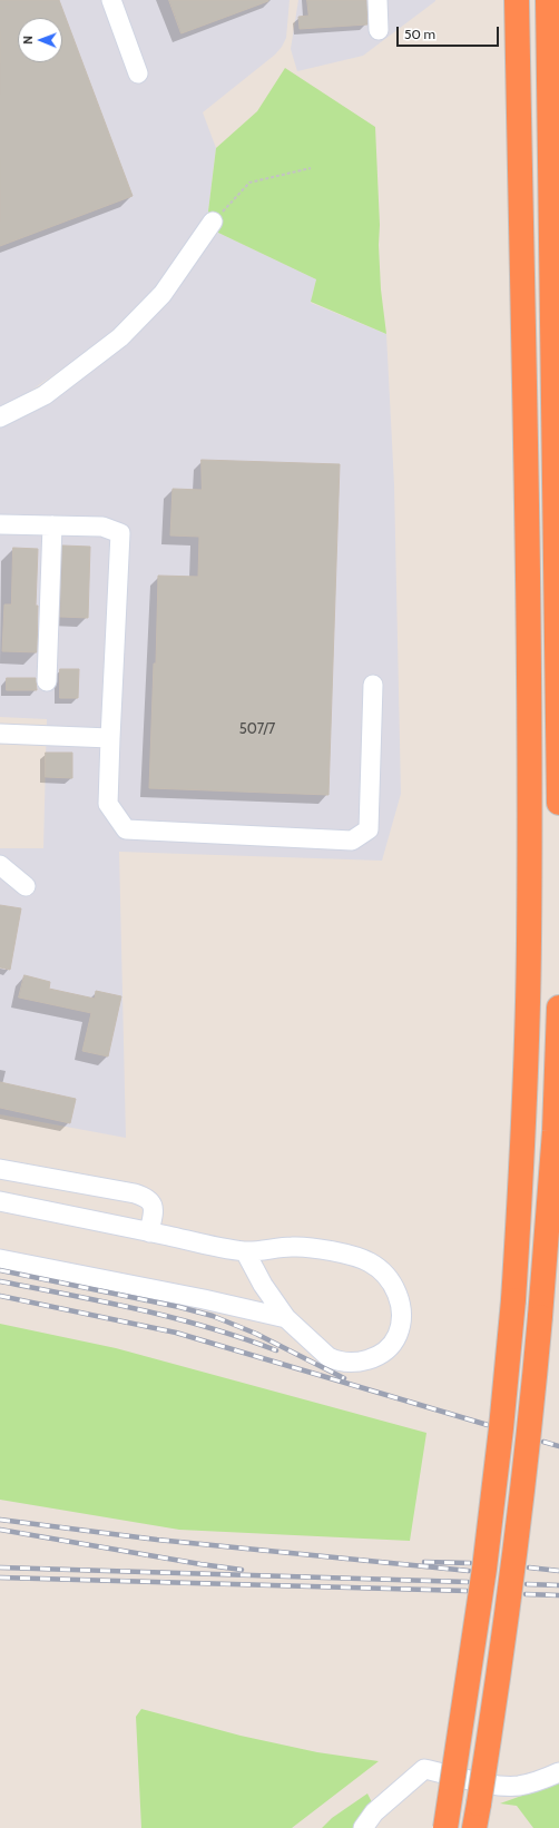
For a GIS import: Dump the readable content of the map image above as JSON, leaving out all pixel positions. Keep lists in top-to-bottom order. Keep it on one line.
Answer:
{"house_numbers":["507/7"],"scale_bar":"50 m","north":"left"}
